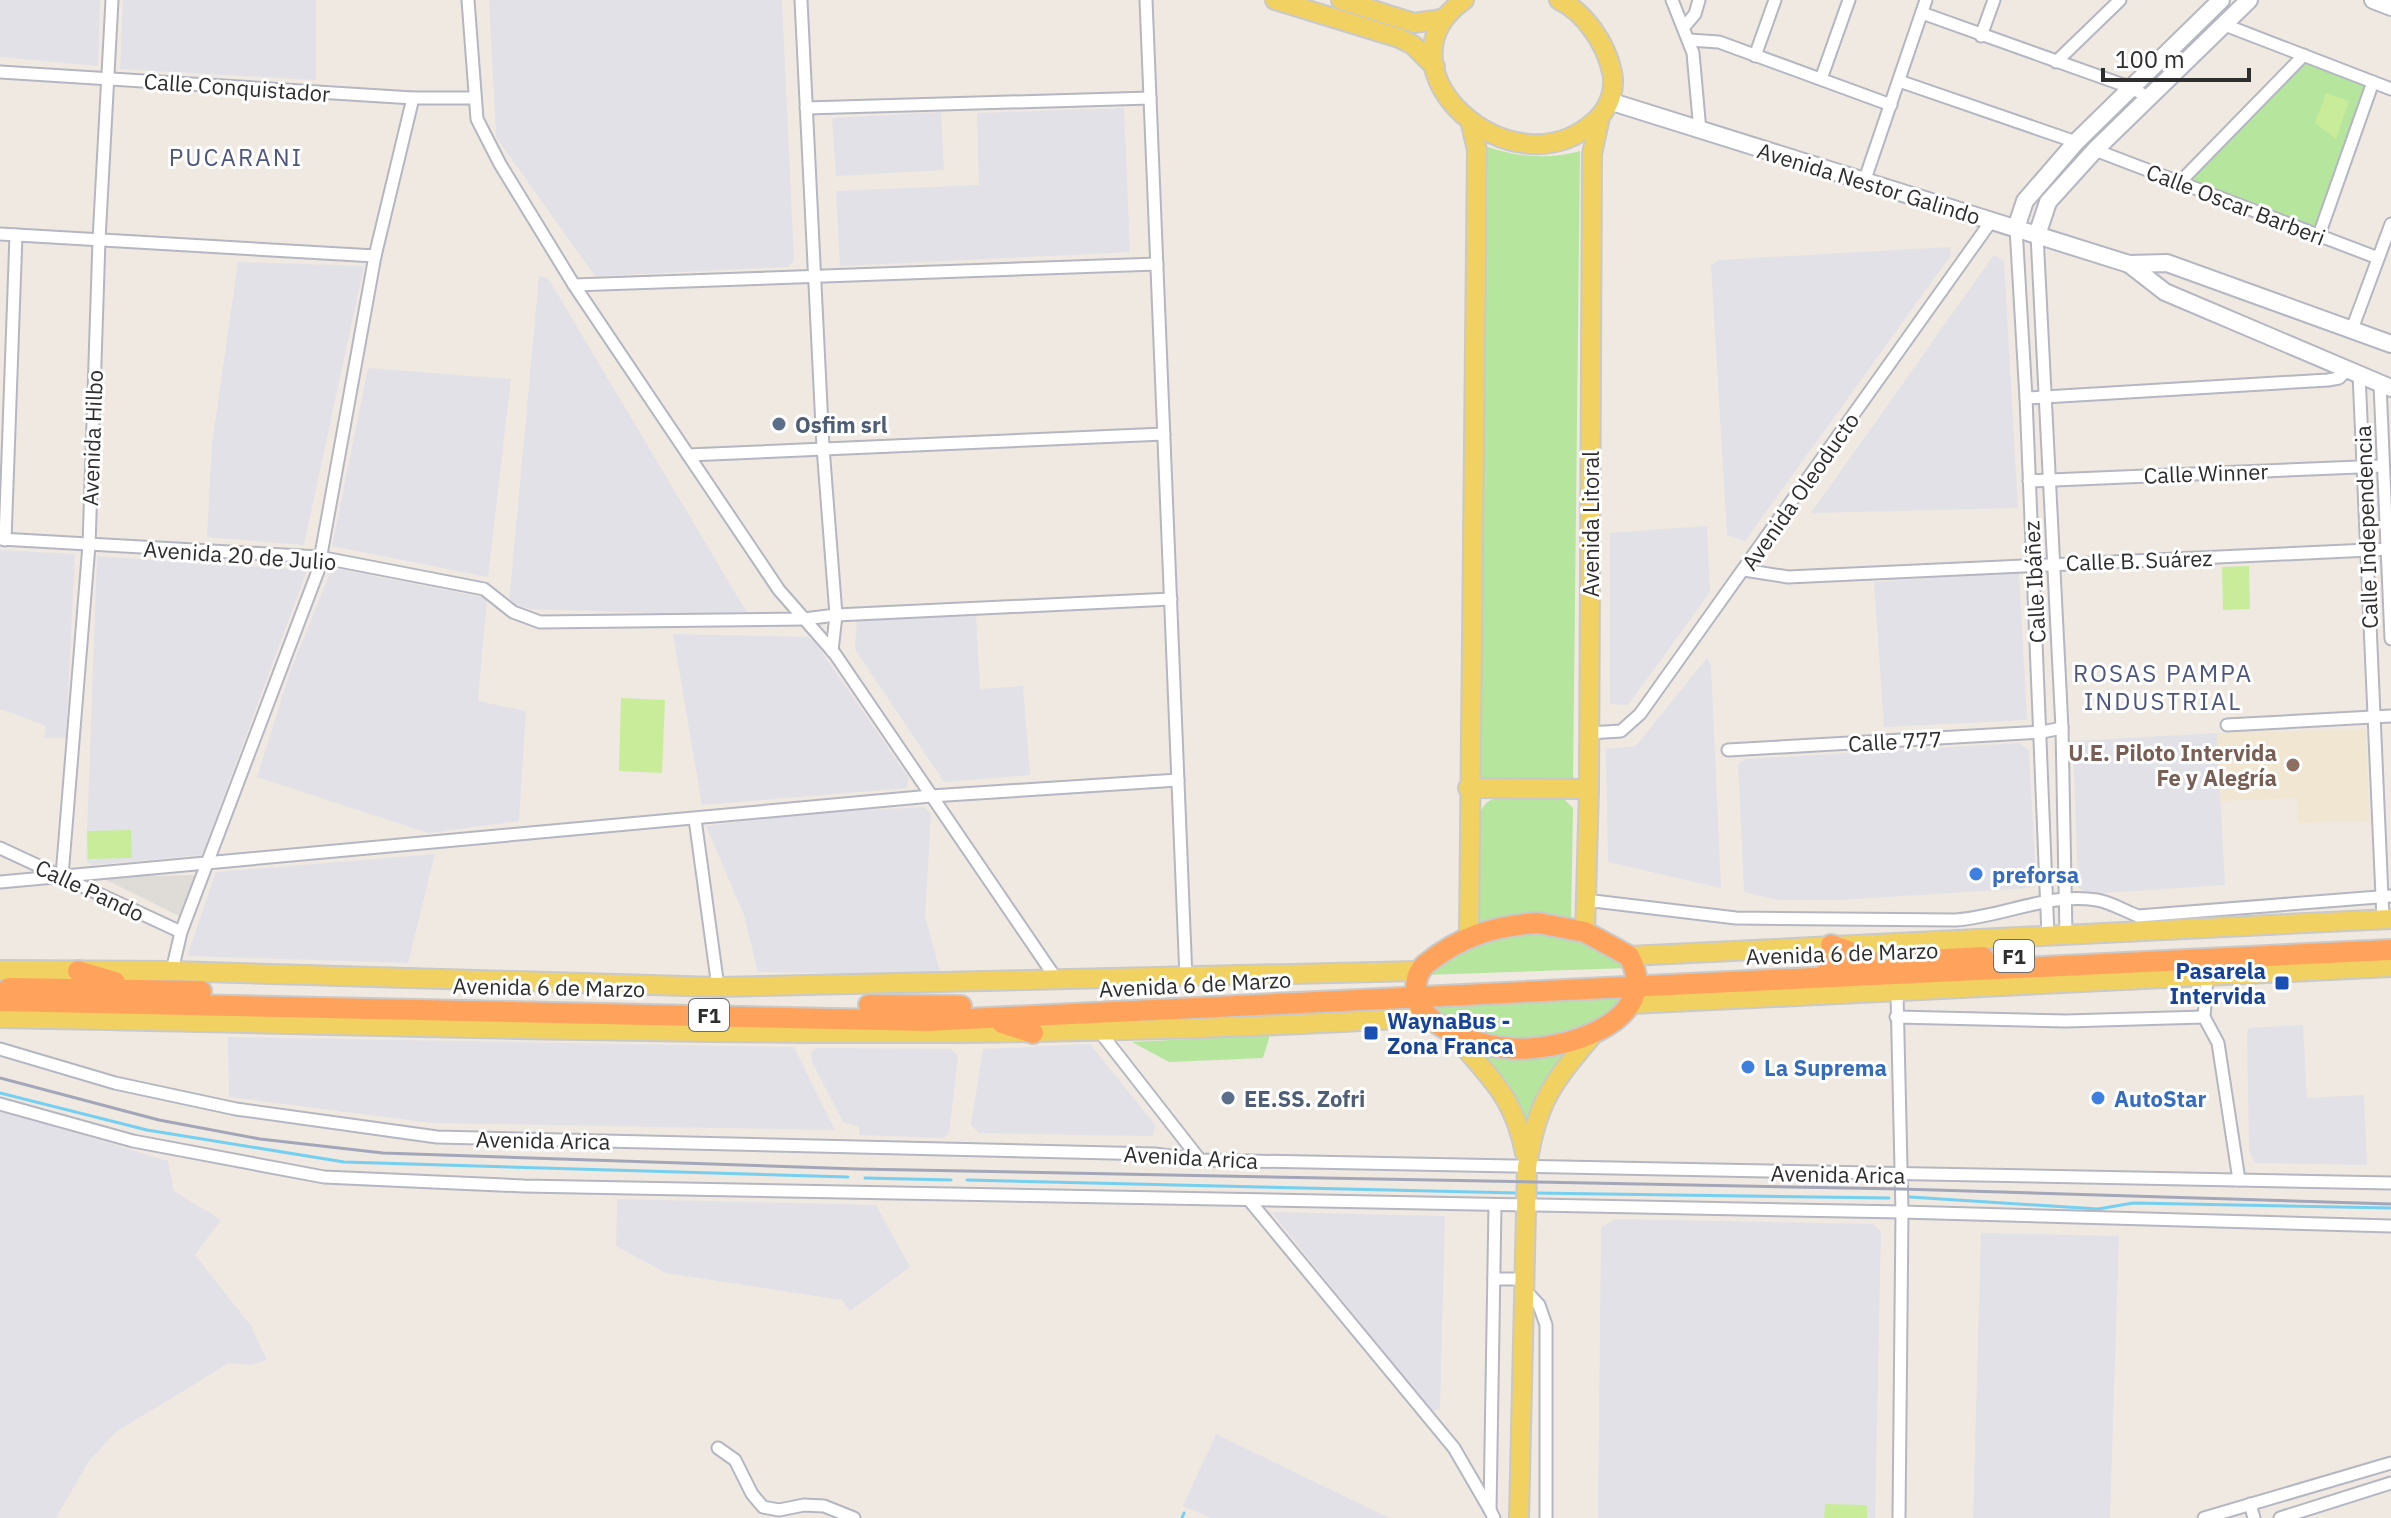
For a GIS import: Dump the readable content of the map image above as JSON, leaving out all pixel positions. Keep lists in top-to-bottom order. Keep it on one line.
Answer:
{"streets":{"highway":["Avenida 6 de Marzo","F1"],"main road":["Avenida Litoral"],"street":["Calle Conquistador","Avenida Nestor Galindo","Calle Oscar Barberi","Avenida Hilbo","Calle Winner","Avenida Oleoducto","Calle Independencia","Avenida 20 de Julio","Calle B. Suárez","Calle Ibáñez","Calle 777","Calle Pando","Avenida Arica"]},"crossings":[["Calle Conquistador","Avenida Hilbo"],["Avenida Nestor Galindo","Avenida Oleoducto"],["Avenida Nestor Galindo","Avenida Litoral"],["Avenida Nestor Galindo","Calle Independencia"],["Avenida Nestor Galindo","Calle Ibáñez"],["Avenida Hilbo","Avenida 20 de Julio"],["Avenida Hilbo","Calle Pando"],["Calle Winner","Calle Independencia"],["Calle Winner","Calle Ibáñez"],["Avenida Oleoducto","Avenida Litoral"],["Avenida Oleoducto","Calle B. Suárez"],["Calle Independencia","Calle B. Suárez"],["Calle Independencia","Avenida 6 de Marzo"],["Calle B. Suárez","Calle Ibáñez"],["Calle Ibáñez","Calle 777"],["Calle Ibáñez","Avenida 6 de Marzo"]],"districts":["PUCARANI","ROSAS PAMPA INDUSTRIAL"],"places":{"other":["Osfim srl","U.E. Piloto Intervida Fe y Alegría","preforsa","La Suprema","EE.SS. Zofri","AutoStar"],"transit":["Pasarela Intervida","WaynaBus - Zona Franca"]},"scale_bar":"100 m"}
